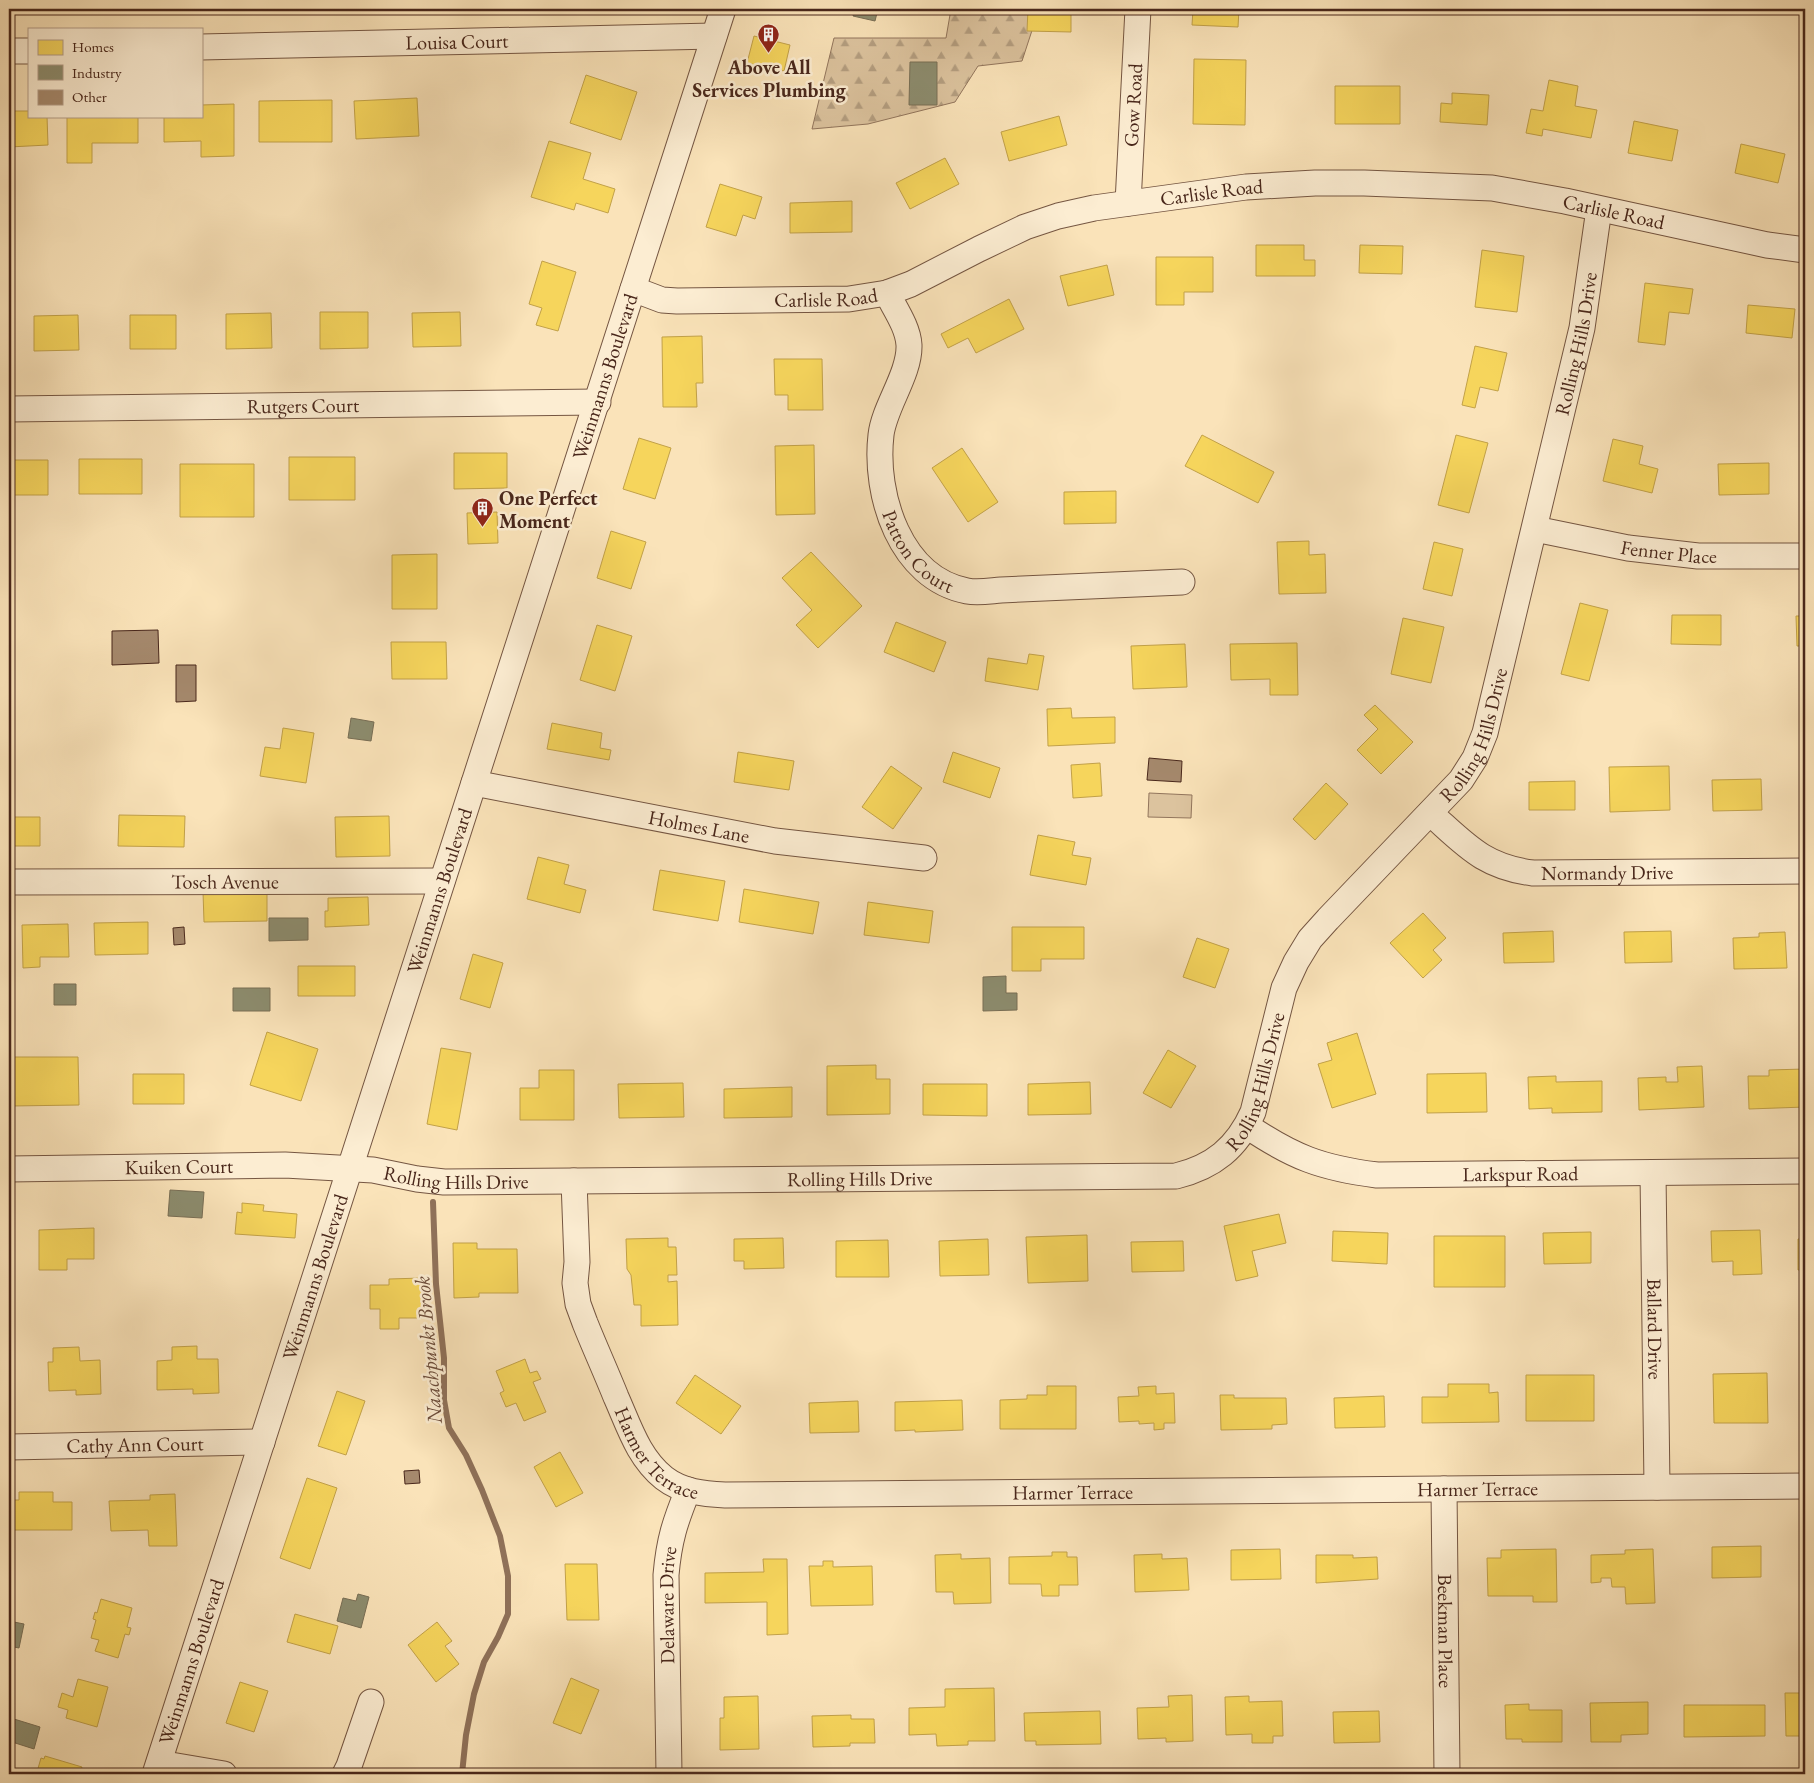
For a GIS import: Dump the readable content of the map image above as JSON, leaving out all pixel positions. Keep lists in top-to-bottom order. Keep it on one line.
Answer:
{"streets":{"street":["Louisa Court","Gow Road","Carlisle Road","Rolling Hills Drive","Weinmanns Boulevard","Rutgers Court","Patton Court","Fenner Place","Holmes Lane","Normandy Drive","Tosch Avenue","Kuiken Court","Larkspur Road","Ballard Drive","Cathy Ann Court","Harmer Terrace","Delaware Drive","Beekman Place"]},"crossings":[["Louisa Court","Weinmanns Boulevard"],["Gow Road","Carlisle Road"],["Carlisle Road","Rolling Hills Drive"],["Carlisle Road","Weinmanns Boulevard"],["Carlisle Road","Patton Court"],["Rolling Hills Drive","Weinmanns Boulevard"],["Rolling Hills Drive","Fenner Place"],["Rolling Hills Drive","Normandy Drive"],["Rolling Hills Drive","Kuiken Court"],["Rolling Hills Drive","Larkspur Road"],["Rolling Hills Drive","Harmer Terrace"],["Weinmanns Boulevard","Rutgers Court"],["Weinmanns Boulevard","Holmes Lane"],["Weinmanns Boulevard","Tosch Avenue"],["Weinmanns Boulevard","Kuiken Court"],["Weinmanns Boulevard","Cathy Ann Court"],["Larkspur Road","Ballard Drive"],["Ballard Drive","Harmer Terrace"],["Harmer Terrace","Delaware Drive"],["Harmer Terrace","Beekman Place"]],"water":["Naachpunkt Brook"],"places":{"building":["Above All Services Plumbing","One Perfect Moment"]},"legend":["Homes","Industry","Other"]}
